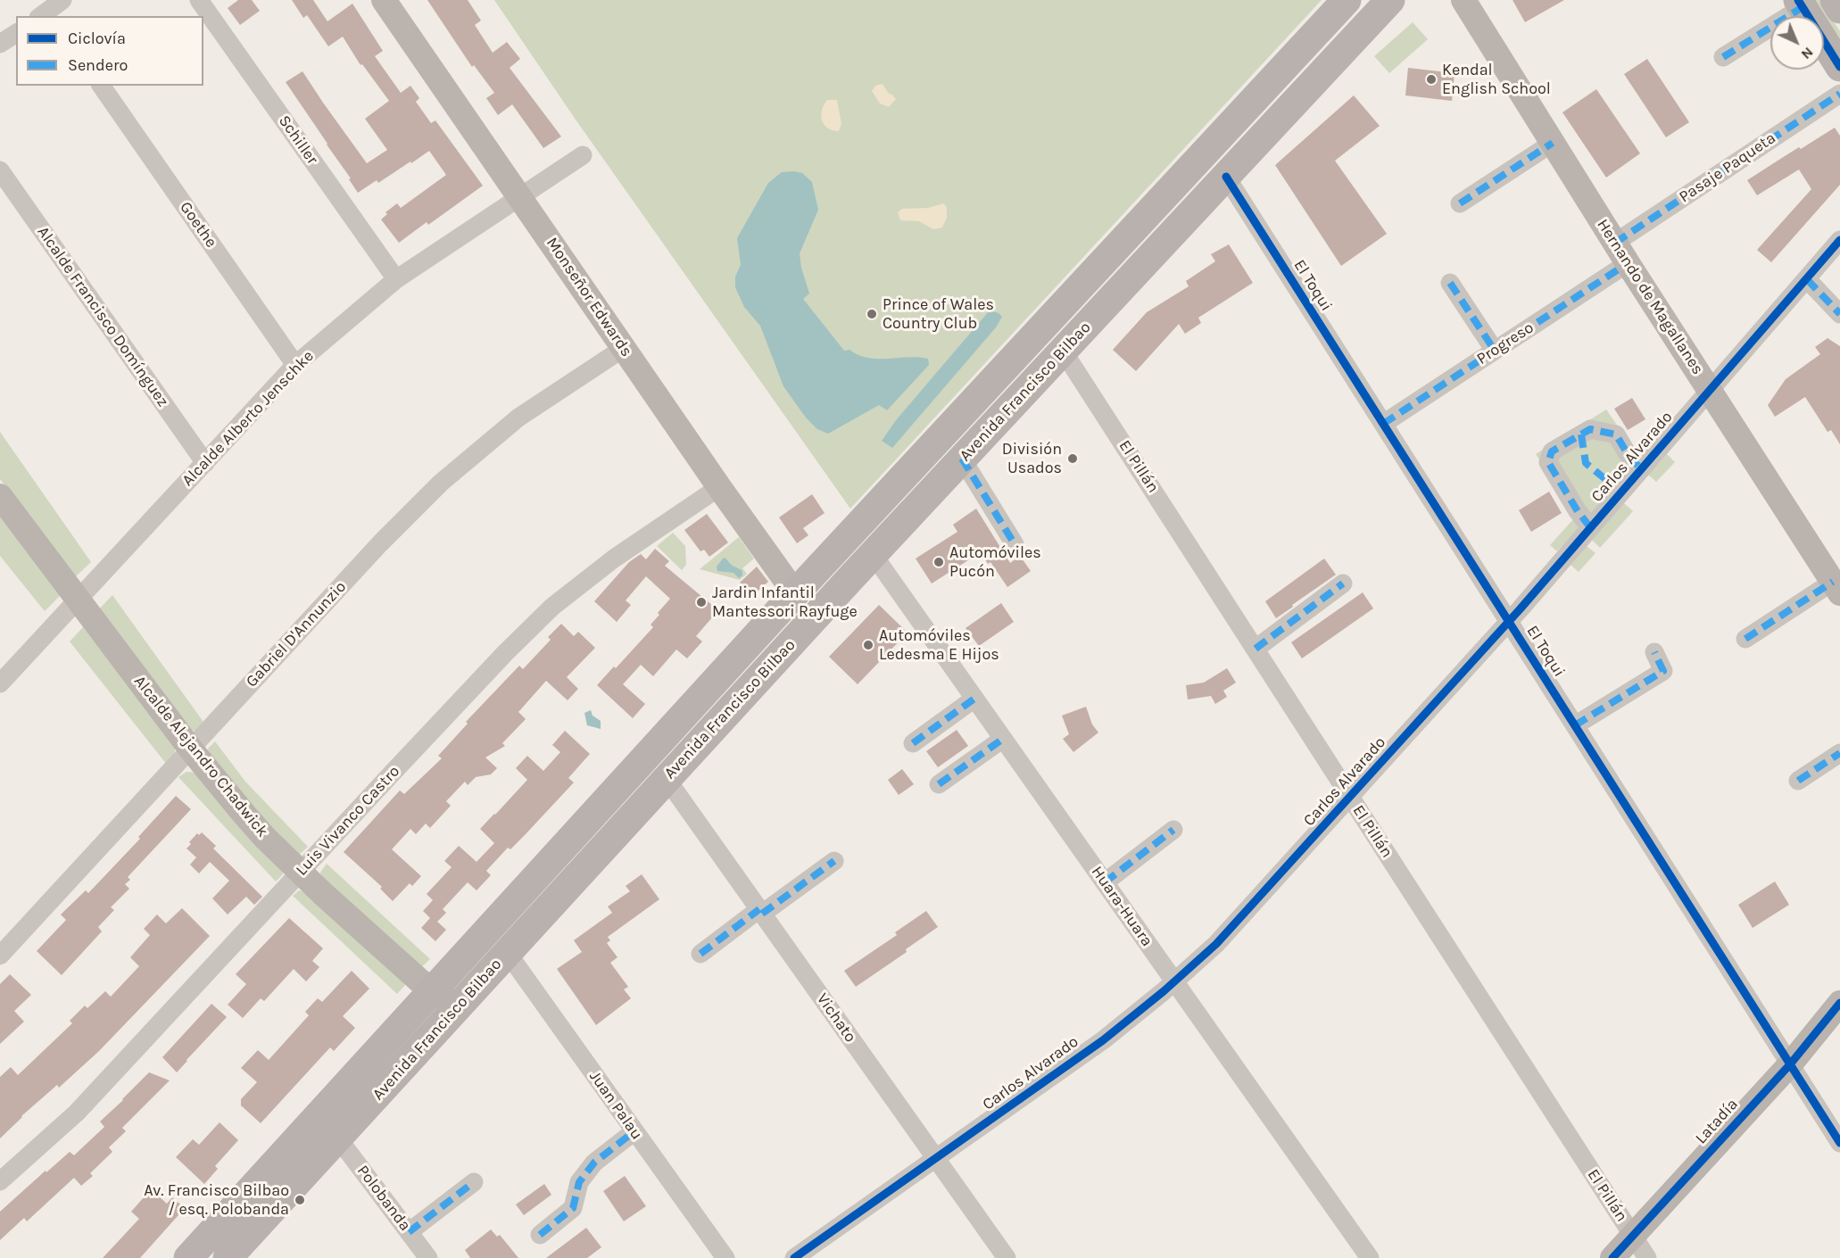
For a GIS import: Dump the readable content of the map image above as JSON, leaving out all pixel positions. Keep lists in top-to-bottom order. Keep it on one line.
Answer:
{"streets":{"main road":["Avenida Francisco Bilbao"],"street":["Schiller","Pasaje Paqueta","Goethe","El Toqui","Monseñor Edwards","Hernando de Magallanes","Alcalde Francisco Domínguez","Progreso","Alcalde Alberto Jenschke","Carlos Alvarado","El Pillán","Gabriel D'Annunzio","Alcalde Alejandro Chadwick","Luis Vivanco Castro","Huara-Huara","Vichato","Juan Palau","Latadía","Polobanda"]},"crossings":[["Schiller","Alcalde Alberto Jenschke"],["Pasaje Paqueta","Hernando de Magallanes"],["Pasaje Paqueta","Progreso"],["Goethe","Alcalde Alberto Jenschke"],["El Toqui","Progreso"],["El Toqui","Avenida Francisco Bilbao"],["El Toqui","Carlos Alvarado"],["El Toqui","Latadía"],["Monseñor Edwards","Avenida Francisco Bilbao"],["Monseñor Edwards","Alcalde Alberto Jenschke"],["Monseñor Edwards","Gabriel D'Annunzio"],["Monseñor Edwards","Luis Vivanco Castro"],["Hernando de Magallanes","Progreso"],["Hernando de Magallanes","Carlos Alvarado"],["Alcalde Francisco Domínguez","Alcalde Alberto Jenschke"],["Avenida Francisco Bilbao","El Pillán"],["Avenida Francisco Bilbao","Alcalde Alejandro Chadwick"],["Avenida Francisco Bilbao","Huara-Huara"],["Avenida Francisco Bilbao","Vichato"],["Avenida Francisco Bilbao","Juan Palau"],["Avenida Francisco Bilbao","Polobanda"],["Alcalde Alberto Jenschke","Alcalde Alejandro Chadwick"],["Carlos Alvarado","El Pillán"],["Carlos Alvarado","Huara-Huara"],["Carlos Alvarado","Vichato"],["El Pillán","Latadía"],["Gabriel D'Annunzio","Alcalde Alejandro Chadwick"],["Alcalde Alejandro Chadwick","Luis Vivanco Castro"]],"places":["Kendal English School","Prince of Wales Country Club","División Usados","Automóviles Pucón","Jardin Infantil Mantessori Rayfuge","Automóviles Ledesma E Hijos","Av. Francisco Bilbao / esq. Polobanda"],"legend":["Ciclovía","Sendero"],"north":"bottom right"}
